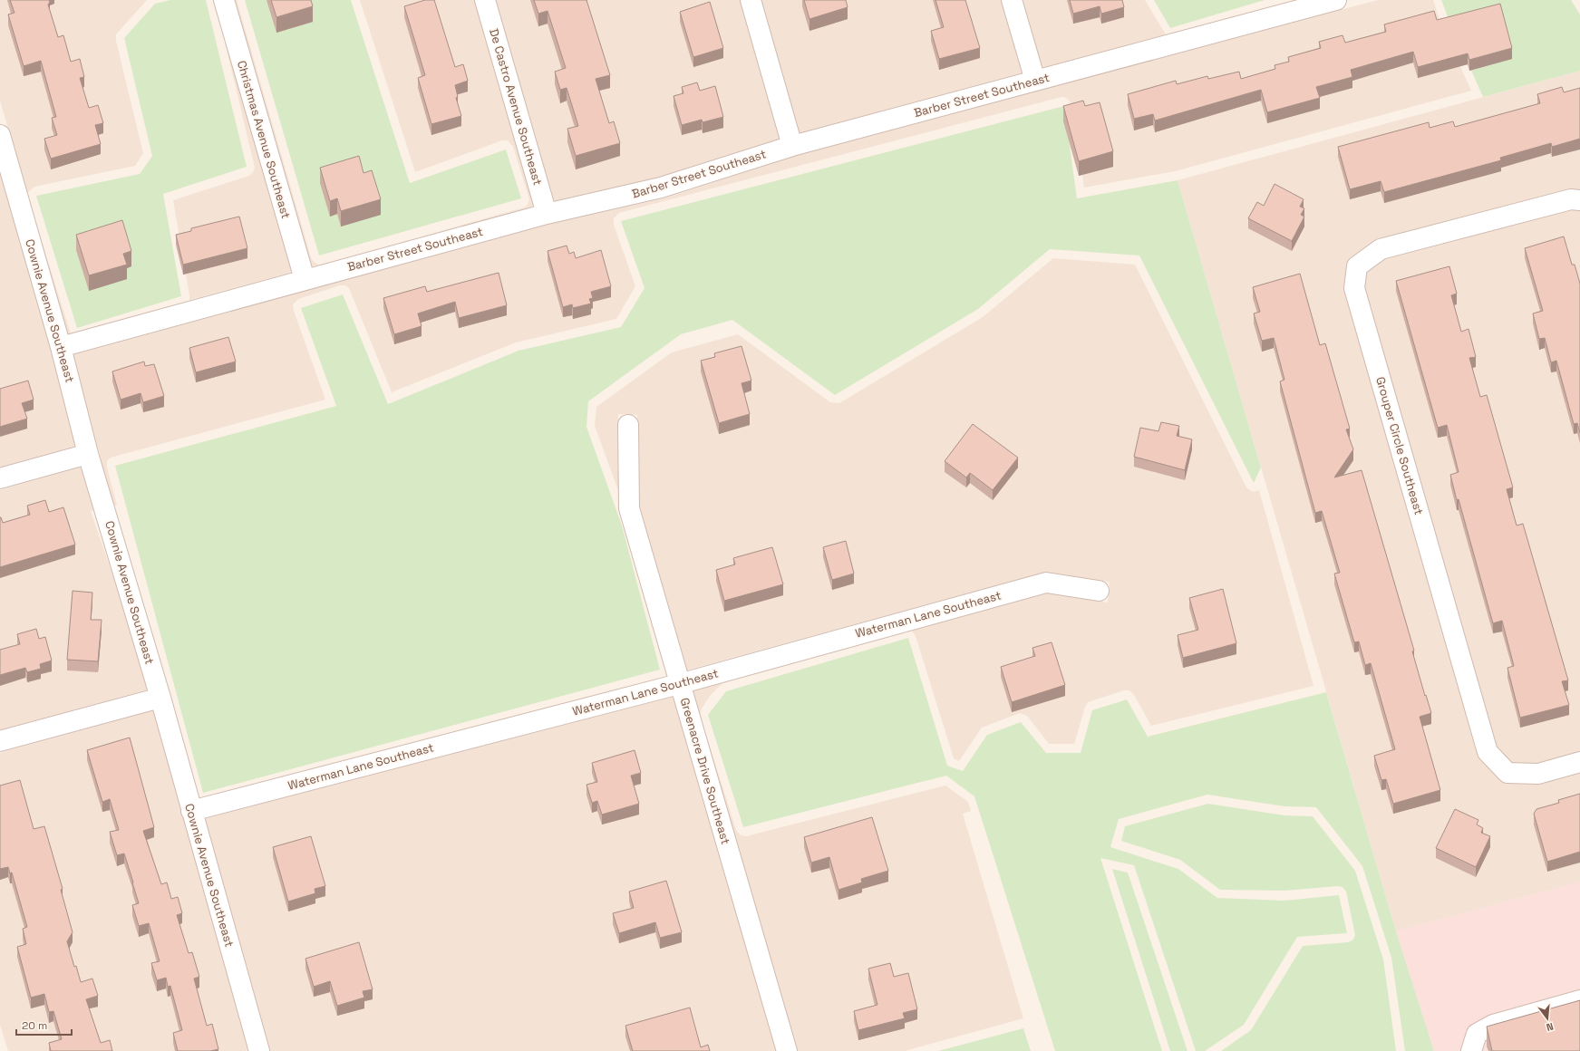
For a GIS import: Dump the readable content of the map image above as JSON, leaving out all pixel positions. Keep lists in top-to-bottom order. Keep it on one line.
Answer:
{"streets":{"street":["Barber Street Southeast","De Castro Avenue Southeast","Christmas Avenue Southeast","Cownie Avenue Southeast","Grouper Circle Southeast","Waterman Lane Southeast","Greenacre Drive Southeast"]},"crossings":[["Barber Street Southeast","De Castro Avenue Southeast"],["Barber Street Southeast","Christmas Avenue Southeast"],["Barber Street Southeast","Cownie Avenue Southeast"],["Cownie Avenue Southeast","Waterman Lane Southeast"],["Waterman Lane Southeast","Greenacre Drive Southeast"]],"scale_bar":"20 m","north":"bottom"}
